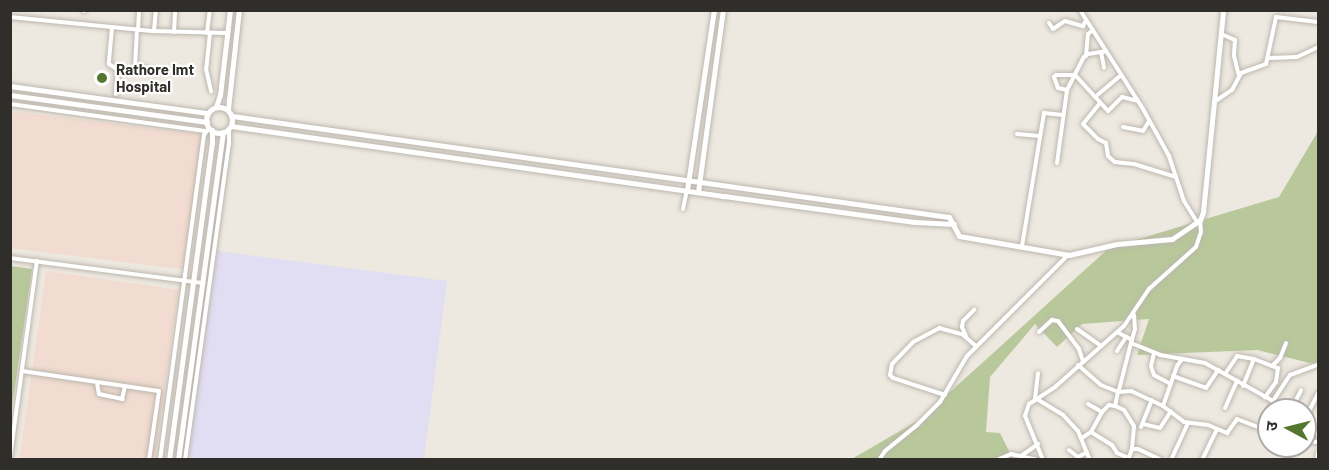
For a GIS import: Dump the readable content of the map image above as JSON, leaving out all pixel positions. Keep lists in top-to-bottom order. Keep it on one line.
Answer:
{"places":["Rathore Imt Hospital"],"north":"left"}
